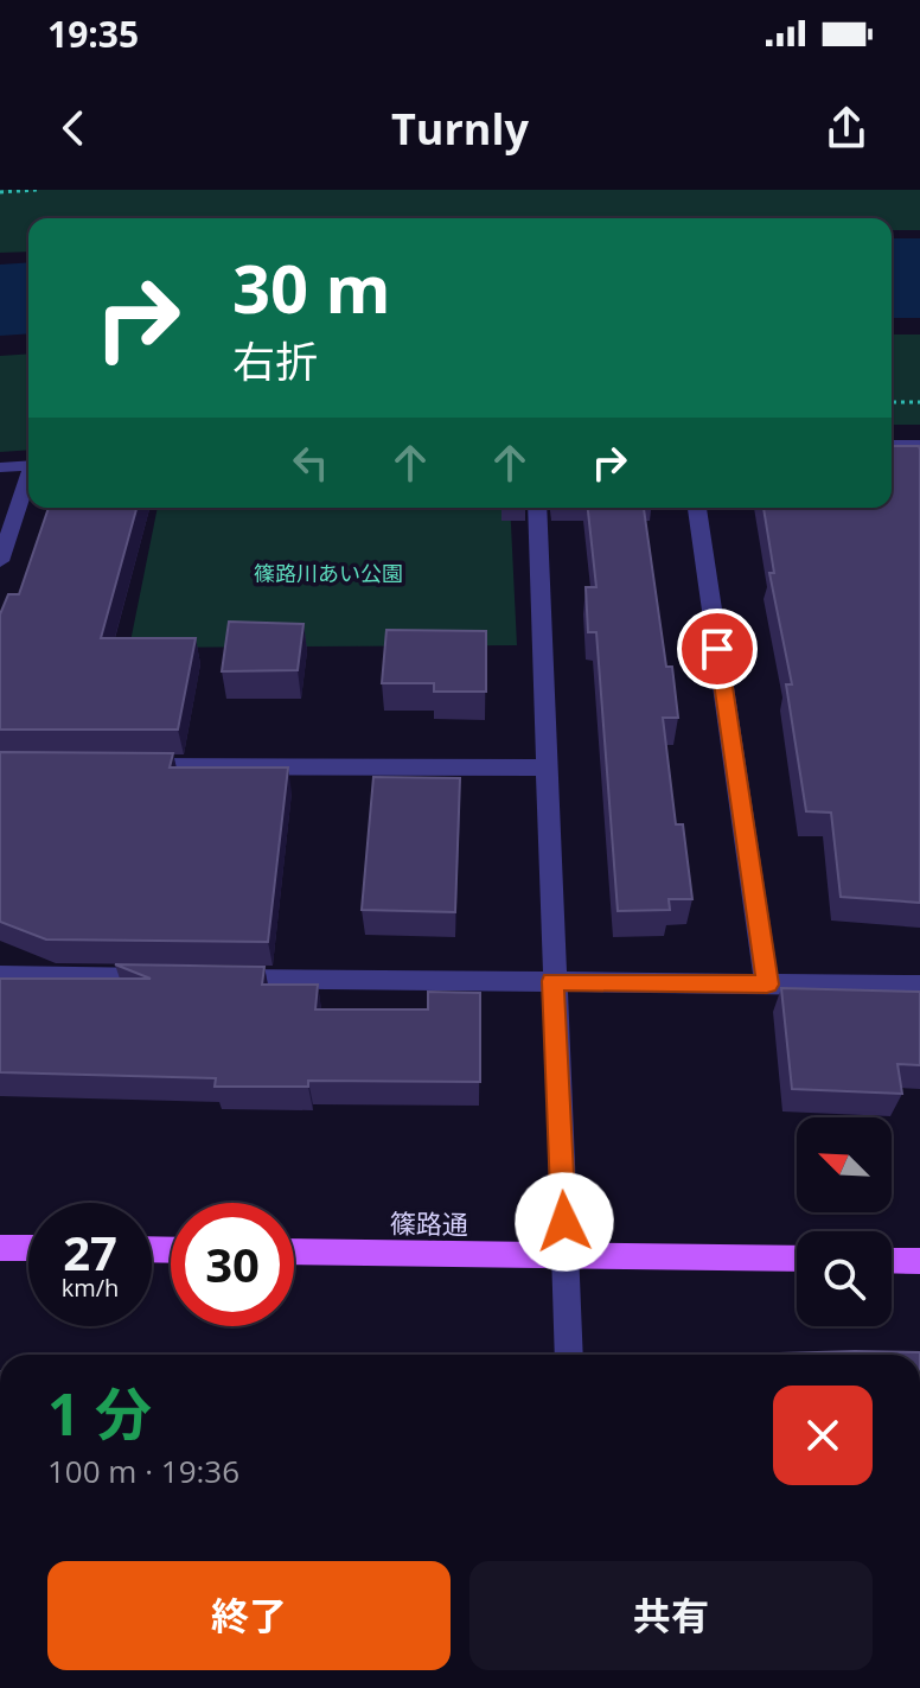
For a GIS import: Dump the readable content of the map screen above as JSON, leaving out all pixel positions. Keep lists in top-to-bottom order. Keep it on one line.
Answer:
{"streets":{"main road":["篠路通"]},"parks":["篠路川あい公園"],"north":"top left","page":{"status":"19:35","header":"Turnly","turn":["30 m","右折"],"speed":"27 km/h","limit":"30","heading":["1 分","100 m · 19:36"],"buttons":["終了","共有"]}}
